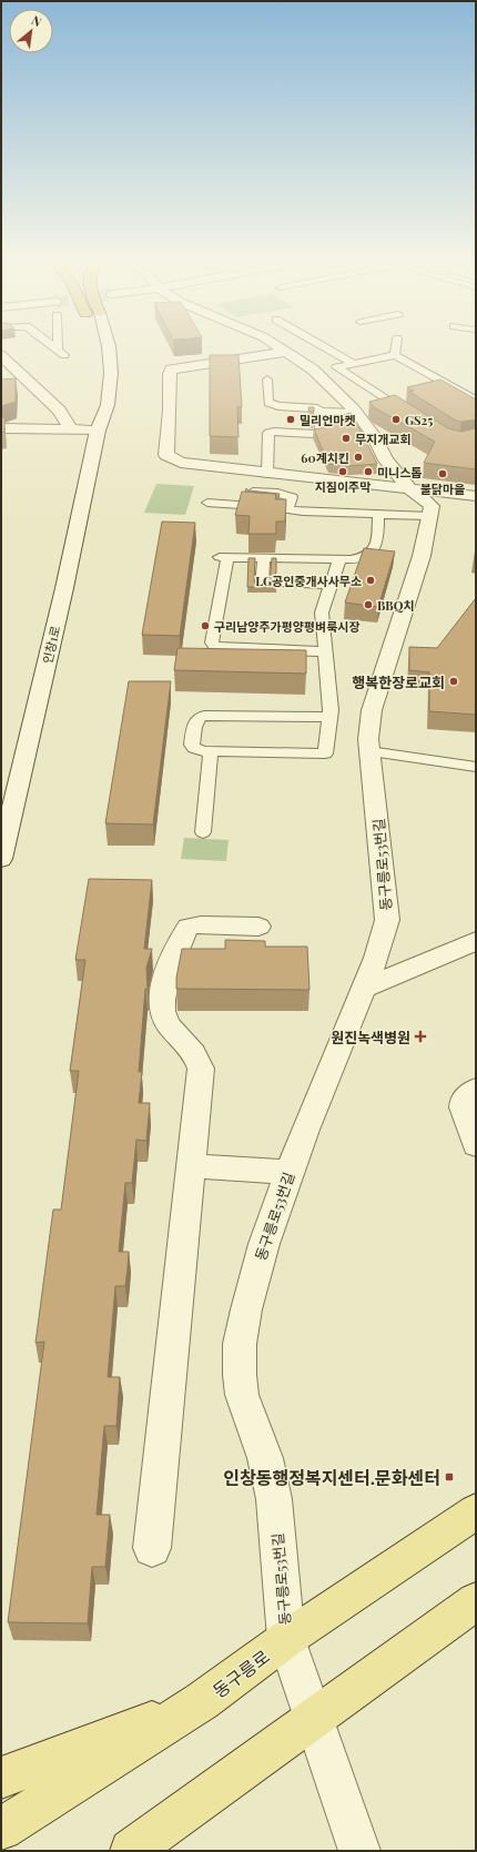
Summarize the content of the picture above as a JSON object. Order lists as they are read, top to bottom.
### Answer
{
  "streets": {
    "main road": ["동구릉로"],
    "street": ["인창1로", "동구릉로53번길"]
  },
  "crossings": [
    ["동구릉로53번길", "동구릉로"]
  ],
  "places": {
    "other": [
      "밀리언마켓",
      "GS25",
      "무지개교회",
      "60계치킨",
      "지짐이주막",
      "미니스톱",
      "불닭마을",
      "LG공인중개사사무소",
      "BBQ치",
      "구리남양주가평양평벼룩시장",
      "행복한장로교회"
    ],
    "health": ["원진녹색병원"],
    "transit": ["인창동행정복지센터.문화센터"]
  },
  "north": "top right"
}
